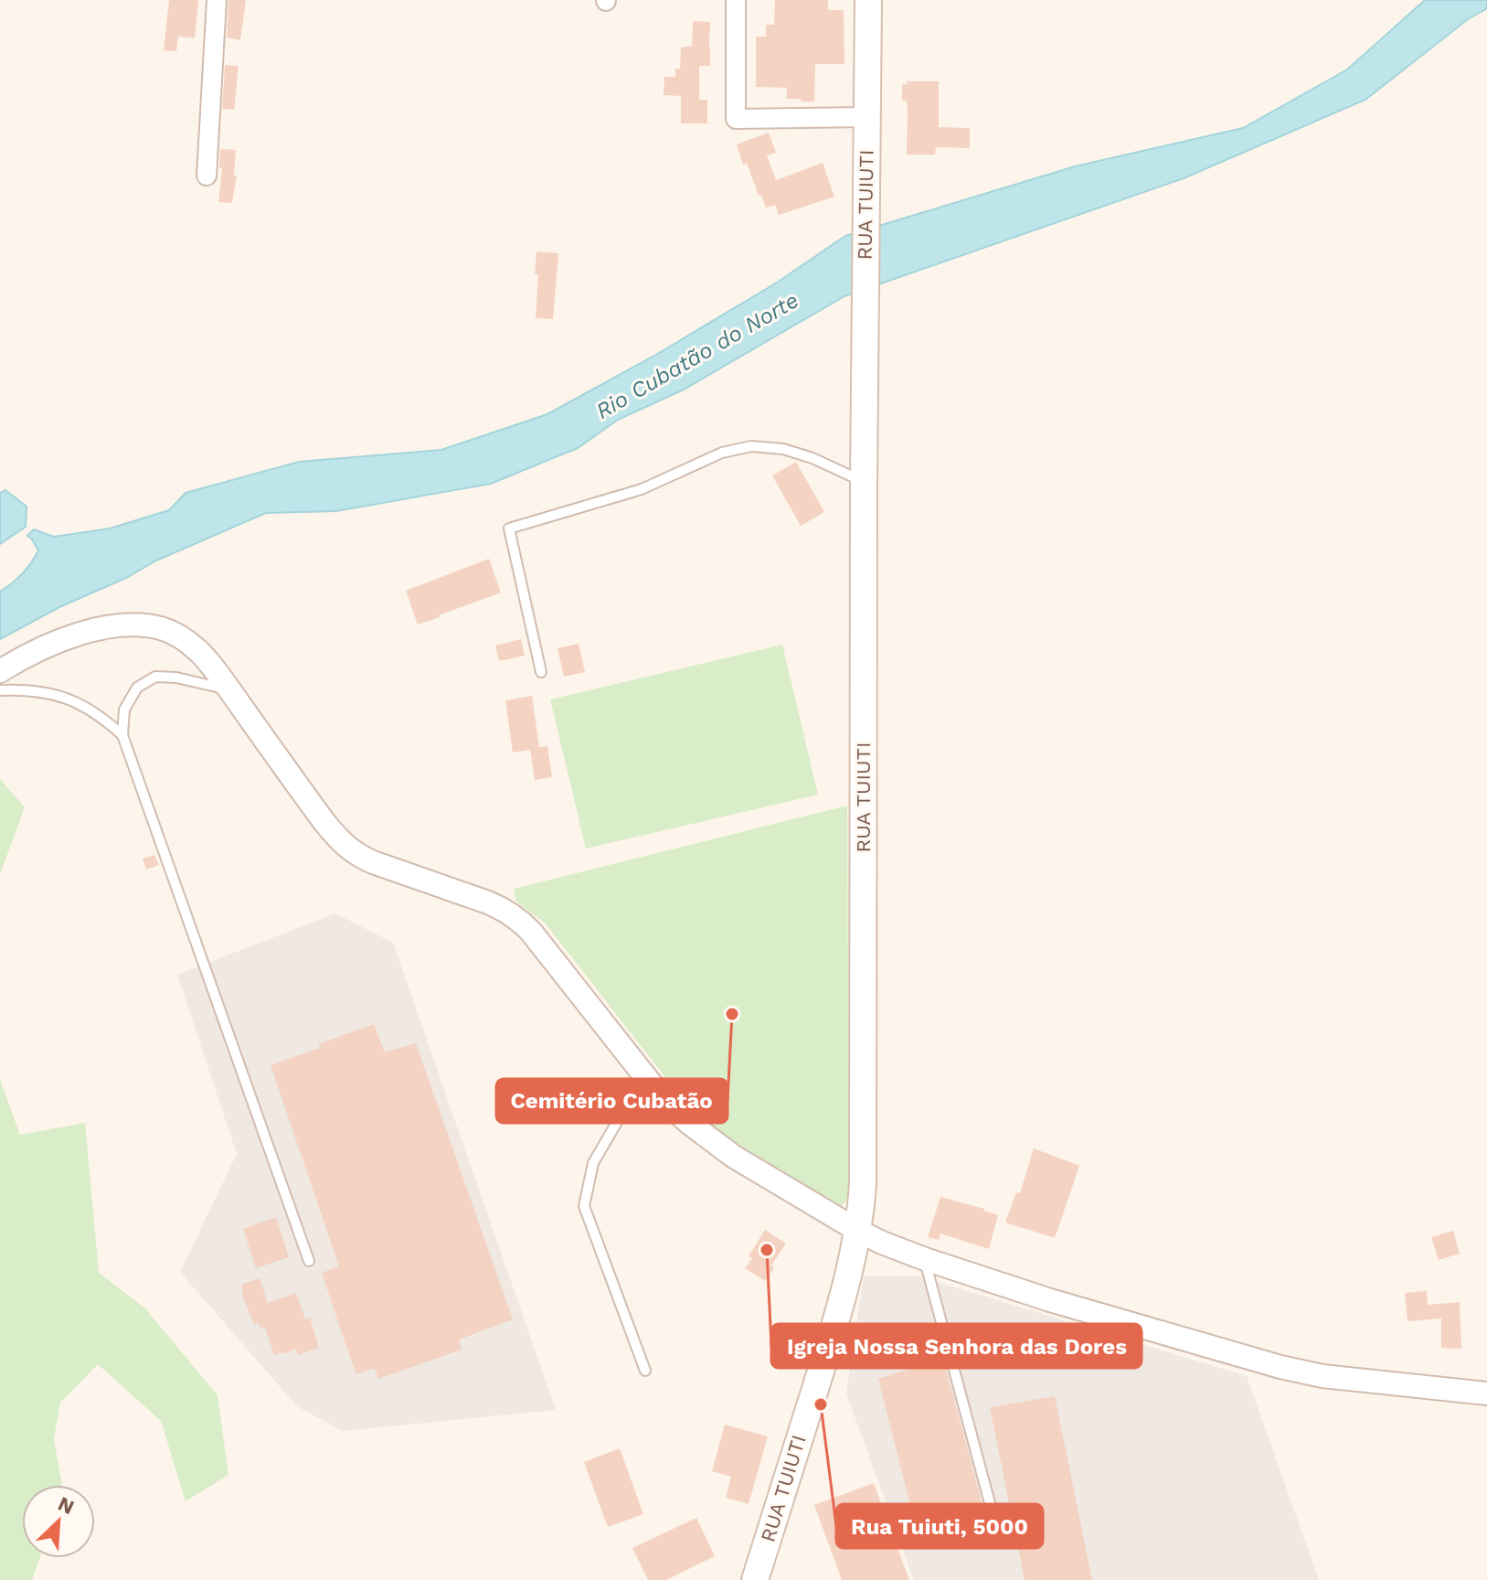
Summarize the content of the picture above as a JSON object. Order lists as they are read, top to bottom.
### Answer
{
  "streets": {
    "main road": ["RUA TUIUTI"]
  },
  "water": ["Rio Cubatão do Norte"],
  "places": ["Cemitério Cubatão", "Igreja Nossa Senhora das Dores", "Rua Tuiuti, 5000"],
  "north": "top right"
}
